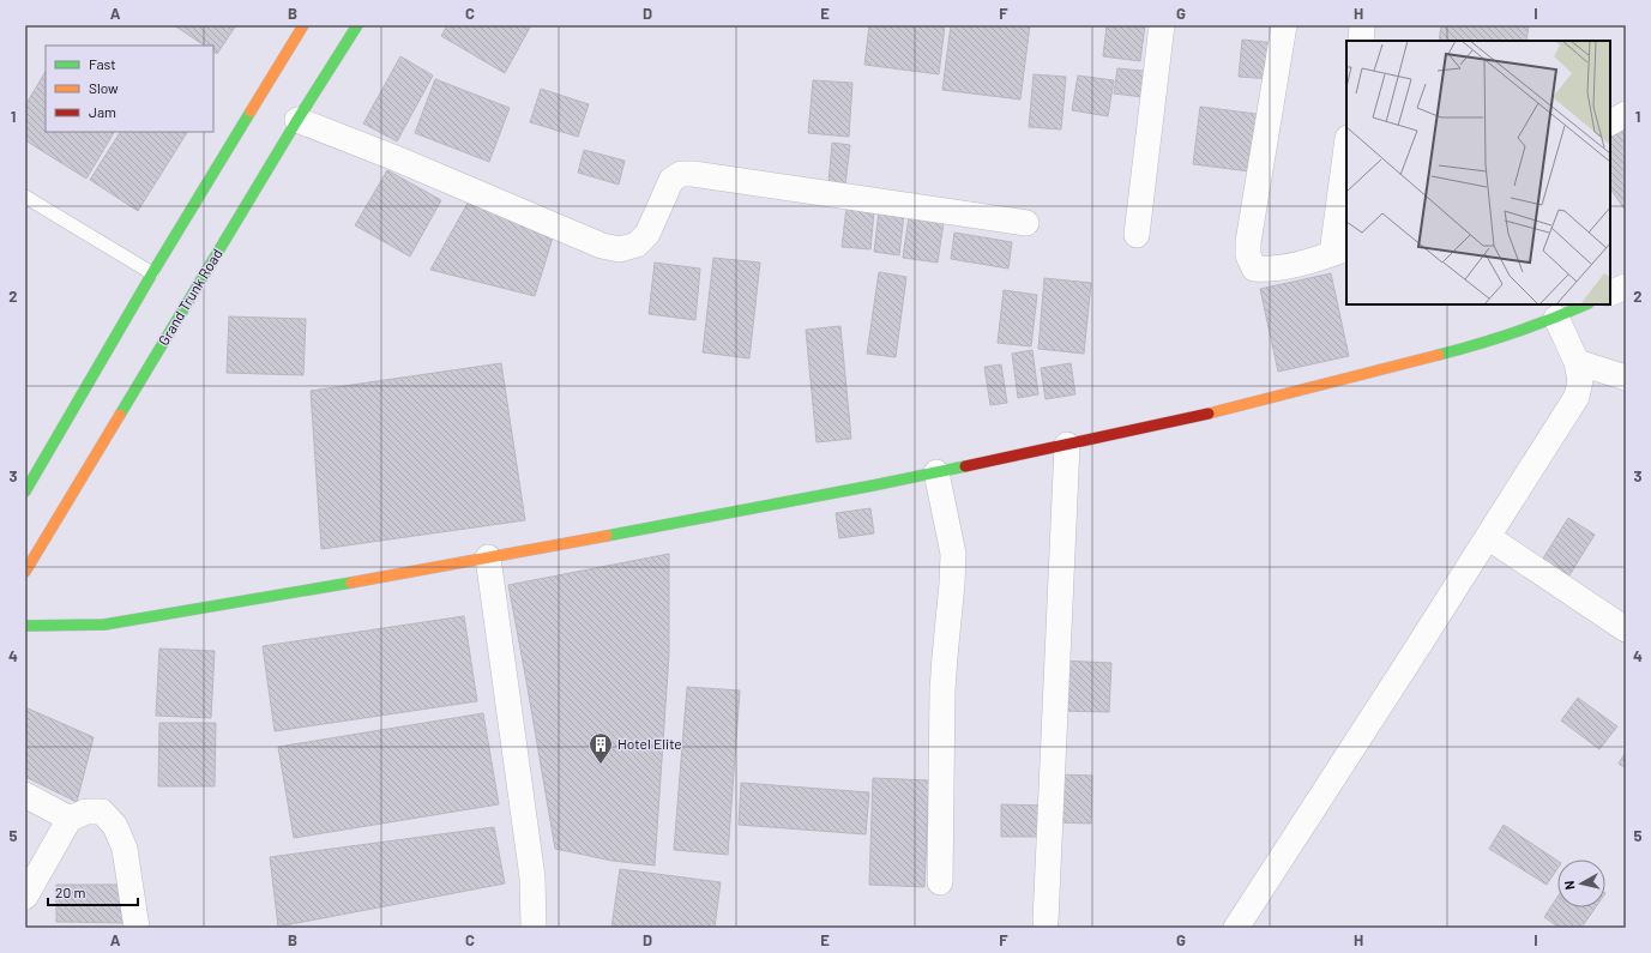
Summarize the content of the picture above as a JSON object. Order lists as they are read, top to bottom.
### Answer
{
  "streets": {
    "main road": ["Grand Trunk Road"]
  },
  "places": {
    "building": ["Hotel Elite"]
  },
  "legend": ["Fast", "Slow", "Jam"],
  "scale_bar": "20 m",
  "north": "left",
  "grid": {
    "columns": [
      "A",
      "B",
      "C",
      "D",
      "E",
      "F",
      "G",
      "H",
      "I"
    ],
    "rows": [
      "1",
      "2",
      "3",
      "4",
      "5"
    ]
  }
}
